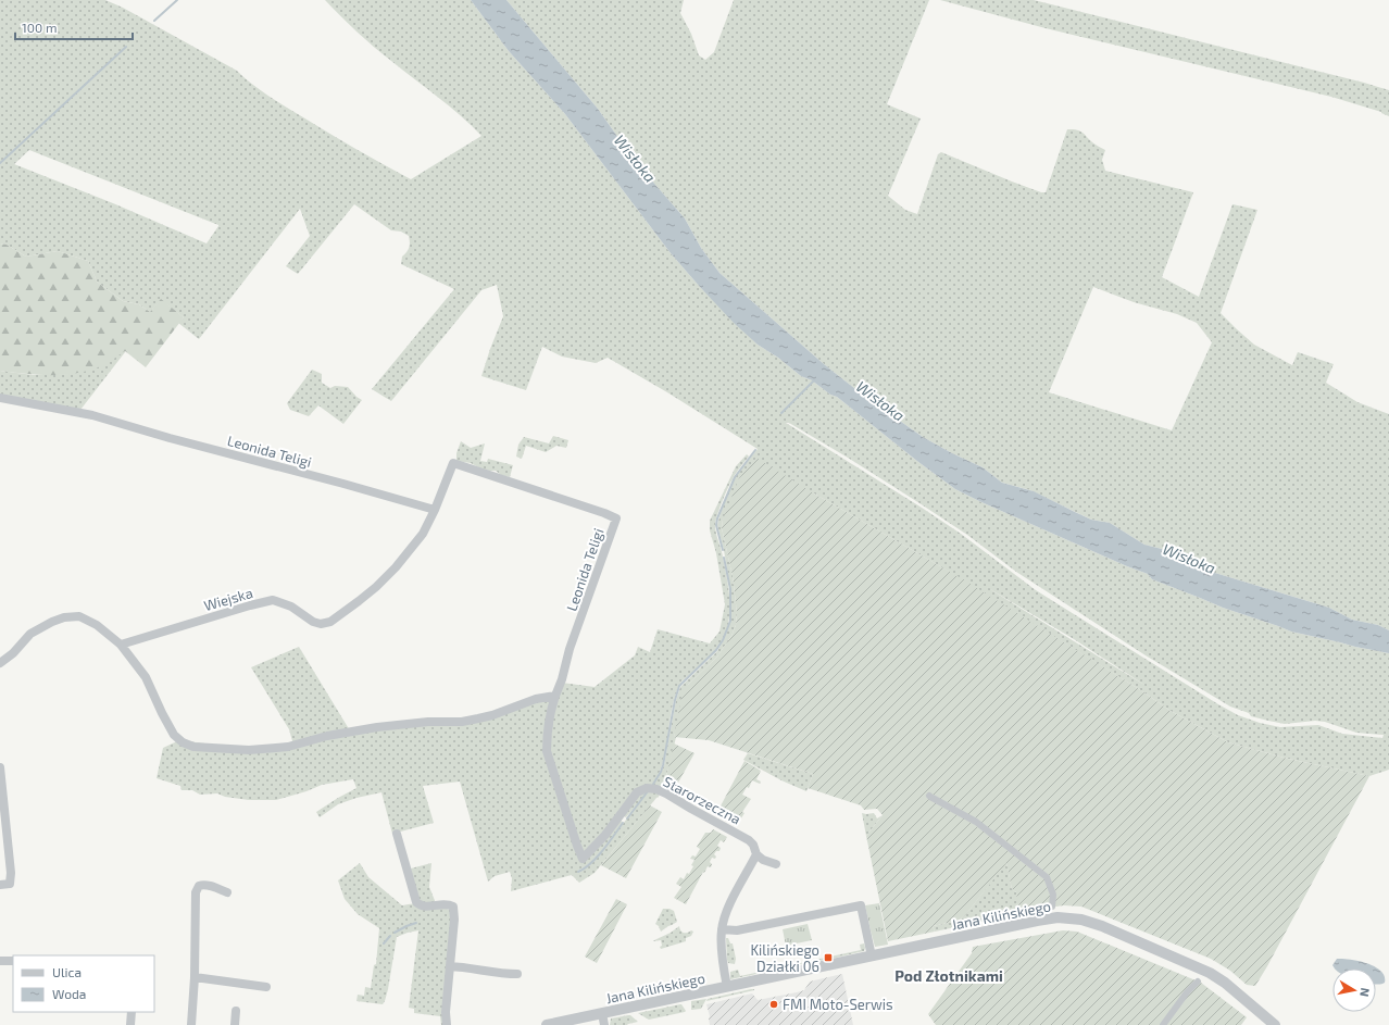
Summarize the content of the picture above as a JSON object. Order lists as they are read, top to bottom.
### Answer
{
  "streets": {
    "street": [
      "Leonida Teligi",
      "Wiejska",
      "Starorzeczna",
      "Jana Kilińskiego"
    ]
  },
  "crossings": [
    ["Leonida Teligi", "Wiejska"],
    ["Leonida Teligi", "Starorzeczna"]
  ],
  "districts": ["Pod Złotnikami"],
  "water": ["Wisłoka"],
  "places": {
    "transit": ["Kilińskiego Działki 06"],
    "other": ["FMI Moto-Serwis"]
  },
  "legend": ["Ulica", "Woda"],
  "scale_bar": "100 m",
  "north": "right"
}
